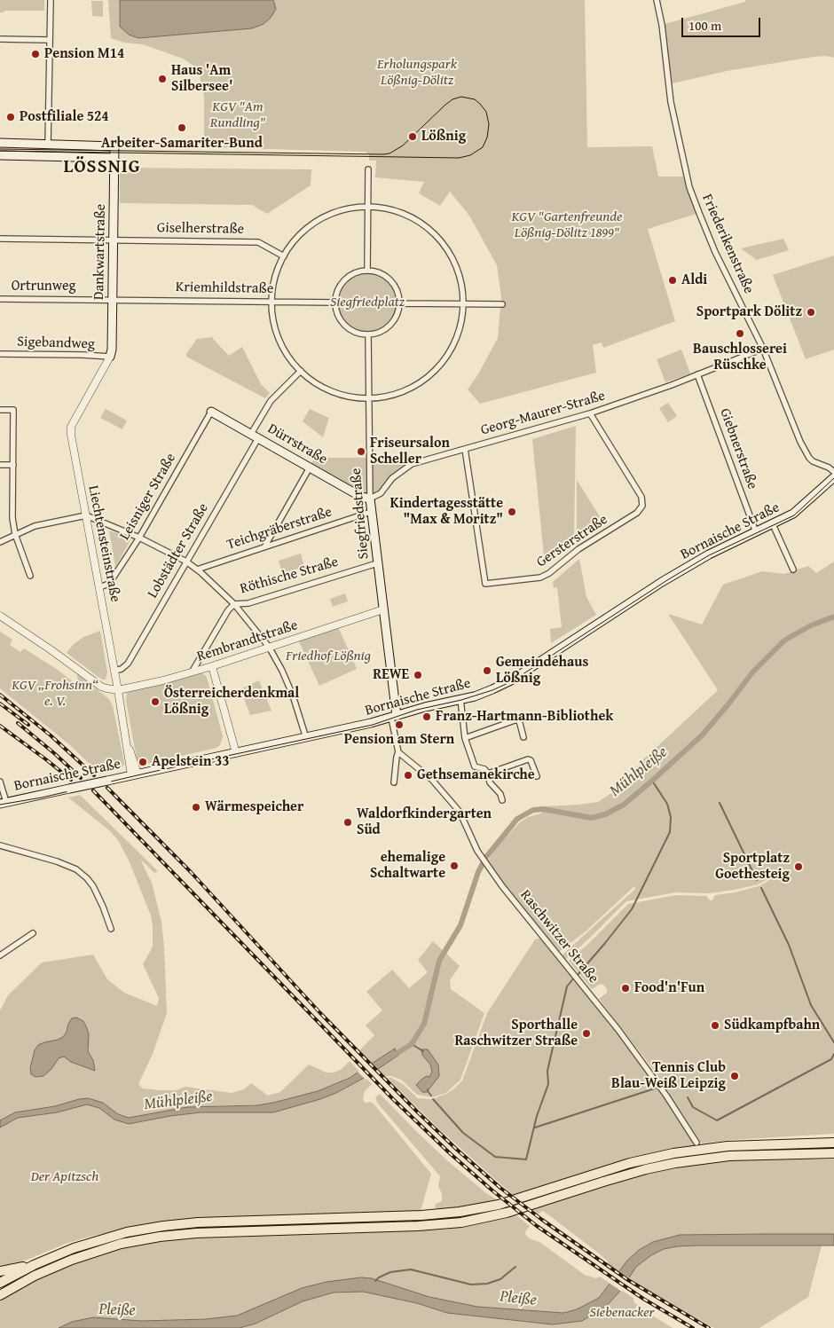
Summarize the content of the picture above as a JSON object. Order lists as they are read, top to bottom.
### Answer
{
  "streets": {
    "main road": [
      "Dankwartstraße",
      "Dürrstraße",
      "Siegfriedstraße",
      "Bornaische Straße"
    ],
    "street": [
      "Giselherstraße",
      "Friederikenstraße",
      "Ortrunweg",
      "Kriemhildstraße",
      "Sigebandweg",
      "Georg-Maurer-Straße",
      "Giebnerstraße",
      "Leisniger Straße",
      "Teichgräberstraße",
      "Gersterstraße",
      "Liechtensteinstraße",
      "Lobstädter Straße",
      "Röthische Straße",
      "Rembrandtstraße",
      "Raschwitzer Straße"
    ]
  },
  "crossings": [
    ["Giselherstraße", "Dankwartstraße"],
    ["Friederikenstraße", "Georg-Maurer-Straße"],
    ["Dankwartstraße", "Ortrunweg"],
    ["Dankwartstraße", "Kriemhildstraße"],
    ["Dankwartstraße", "Sigebandweg"],
    ["Dankwartstraße", "Liechtensteinstraße"],
    ["Ortrunweg", "Kriemhildstraße"],
    ["Kriemhildstraße", "Siegfriedstraße"],
    ["Sigebandweg", "Liechtensteinstraße"],
    ["Georg-Maurer-Straße", "Dürrstraße"],
    ["Georg-Maurer-Straße", "Giebnerstraße"],
    ["Georg-Maurer-Straße", "Siegfriedstraße"],
    ["Georg-Maurer-Straße", "Gersterstraße"],
    ["Dürrstraße", "Leisniger Straße"],
    ["Dürrstraße", "Siegfriedstraße"],
    ["Dürrstraße", "Lobstädter Straße"],
    ["Giebnerstraße", "Bornaische Straße"],
    ["Leisniger Straße", "Liechtensteinstraße"],
    ["Siegfriedstraße", "Teichgräberstraße"],
    ["Siegfriedstraße", "Bornaische Straße"],
    ["Siegfriedstraße", "Röthische Straße"],
    ["Siegfriedstraße", "Rembrandtstraße"],
    ["Bornaische Straße", "Liechtensteinstraße"],
    ["Liechtensteinstraße", "Lobstädter Straße"],
    ["Liechtensteinstraße", "Rembrandtstraße"],
    ["Röthische Straße", "Rembrandtstraße"]
  ],
  "districts": ["LÖSSNIG"],
  "water": ["Mühlpleiße", "Pleiße"],
  "parks": [
    "Erholungspark Lößnig-Dölitz",
    "KGV \"Am Rundling\"",
    "KGV \"Gartenfreunde Lößnig-Dölitz 1899\"",
    "Siegfriedplatz",
    "Friedhof Lößnig",
    "KGV „Frohsinn“ e. V.",
    "Der Apitzsch",
    "Siebenacker"
  ],
  "places": [
    "Pension M14",
    "Haus 'Am Silbersee'",
    "Postfiliale 524",
    "Arbeiter-Samariter-Bund",
    "Lößnig",
    "Aldi",
    "Sportpark Dölitz",
    "Bauschlosserei Rüschke",
    "Friseursalon Scheller",
    "Kindertagesstätte \"Max & Moritz\"",
    "Gemeindehaus Lößnig",
    "REWE",
    "Österreicherdenkmal Lößnig",
    "Franz-Hartmann-Bibliothek",
    "Pension am Stern",
    "Apelstein 33",
    "Gethsemanekirche",
    "Wärmespeicher",
    "Waldorfkindergarten Süd",
    "ehemalige Schaltwarte",
    "Sportplatz Goethesteig",
    "Food'n'Fun",
    "Südkampfbahn",
    "Sporthalle Raschwitzer Straße",
    "Tennis Club Blau-Weiß Leipzig"
  ],
  "scale_bar": "100 m"
}
